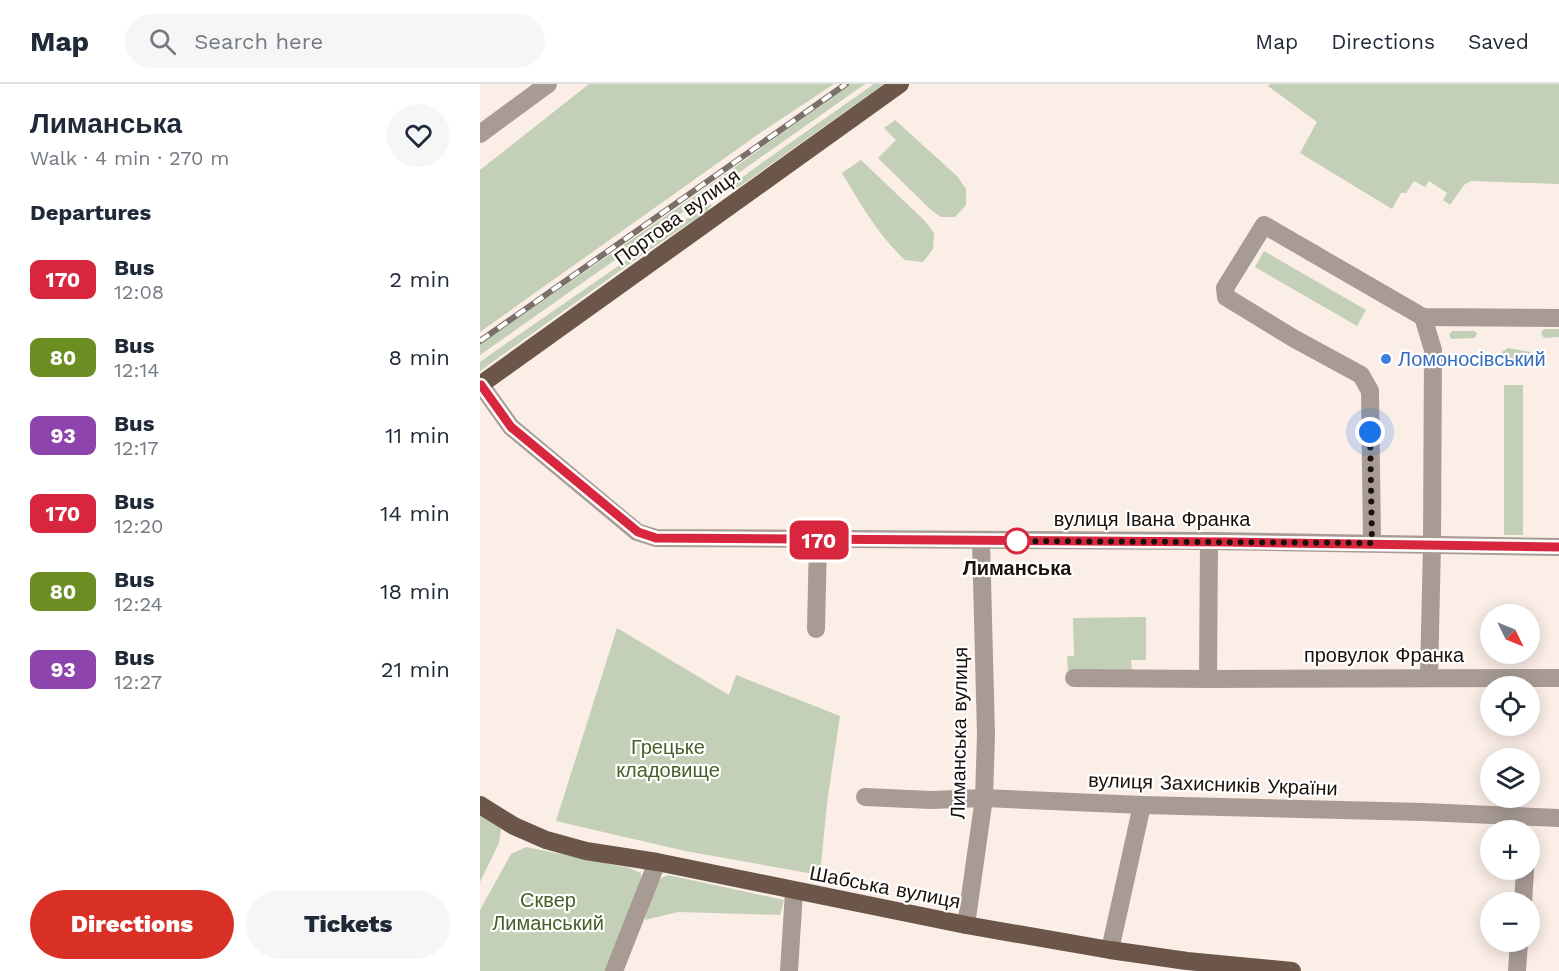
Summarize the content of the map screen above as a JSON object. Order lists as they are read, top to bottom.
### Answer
{
  "streets": {
    "main road": ["Портова вулиця", "Шабська вулиця"],
    "street": [
      "вулиця Івана Франка",
      "провулок Франка",
      "Лиманська вулиця",
      "вулиця Захисників України"
    ]
  },
  "crossings": [
    ["Портова вулиця", "вулиця Івана Франка"],
    ["вулиця Івана Франка", "Лиманська вулиця"],
    ["Лиманська вулиця", "вулиця Захисників України"],
    ["Лиманська вулиця", "Шабська вулиця"]
  ],
  "parks": ["Грецьке кладовище", "Сквер Лиманський"],
  "places": ["Ломоносівський", "Лиманська"],
  "lines": ["bus line 170"],
  "north": "bottom right",
  "page": {
    "header": "Map",
    "search": "Search here",
    "nav": ["Map", "Directions", "Saved"],
    "heading": [
      ["Лиманська", "Walk · 4 min · 270 m"],
      "Departures"
    ],
    "on_map": "170",
    "list": [
      {
        "mark": "170",
        "name": "Bus",
        "note": "12:08",
        "value": "2 min"
      },
      {
        "mark": "80",
        "name": "Bus",
        "note": "12:14",
        "value": "8 min"
      },
      {
        "mark": "93",
        "name": "Bus",
        "note": "12:17",
        "value": "11 min"
      },
      {
        "mark": "170",
        "name": "Bus",
        "note": "12:20",
        "value": "14 min"
      },
      {
        "mark": "80",
        "name": "Bus",
        "note": "12:24",
        "value": "18 min"
      },
      {
        "mark": "93",
        "name": "Bus",
        "note": "12:27",
        "value": "21 min"
      }
    ],
    "map_buttons": ["+", "−"],
    "buttons": ["Directions", "Tickets"]
  }
}
